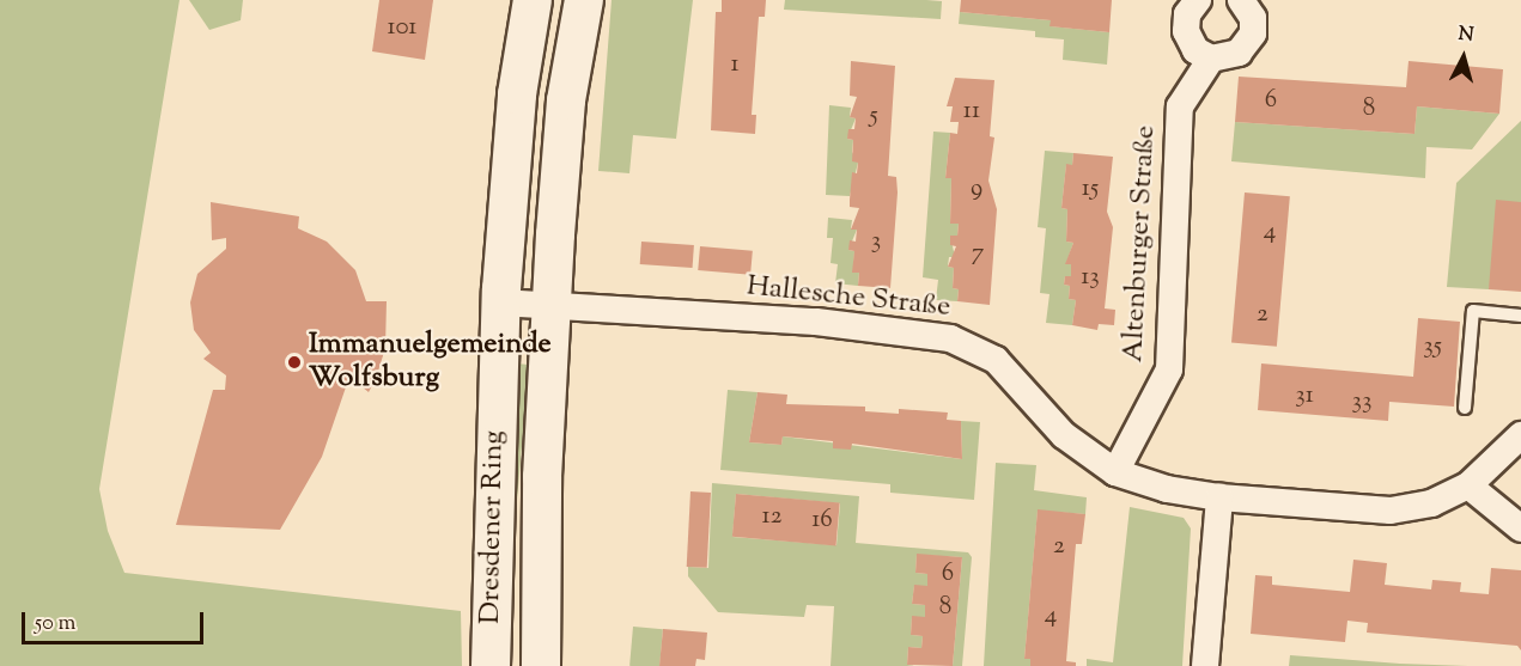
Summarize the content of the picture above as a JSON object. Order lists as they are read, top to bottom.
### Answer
{
  "streets": {
    "street": ["Altenburger Straße", "Hallesche Straße", "Dresdener Ring"]
  },
  "crossings": [
    ["Altenburger Straße", "Hallesche Straße"],
    ["Hallesche Straße", "Dresdener Ring"]
  ],
  "places": ["Immanuelgemeinde Wolfsburg"],
  "house_numbers": [
    "101",
    "1",
    "6",
    "8",
    "11",
    "5",
    "9",
    "15",
    "4",
    "3",
    "7",
    "13",
    "2",
    "35",
    "31",
    "33",
    "12",
    "16",
    "2",
    "6",
    "8",
    "4"
  ],
  "scale_bar": "50 m",
  "north": "top"
}
